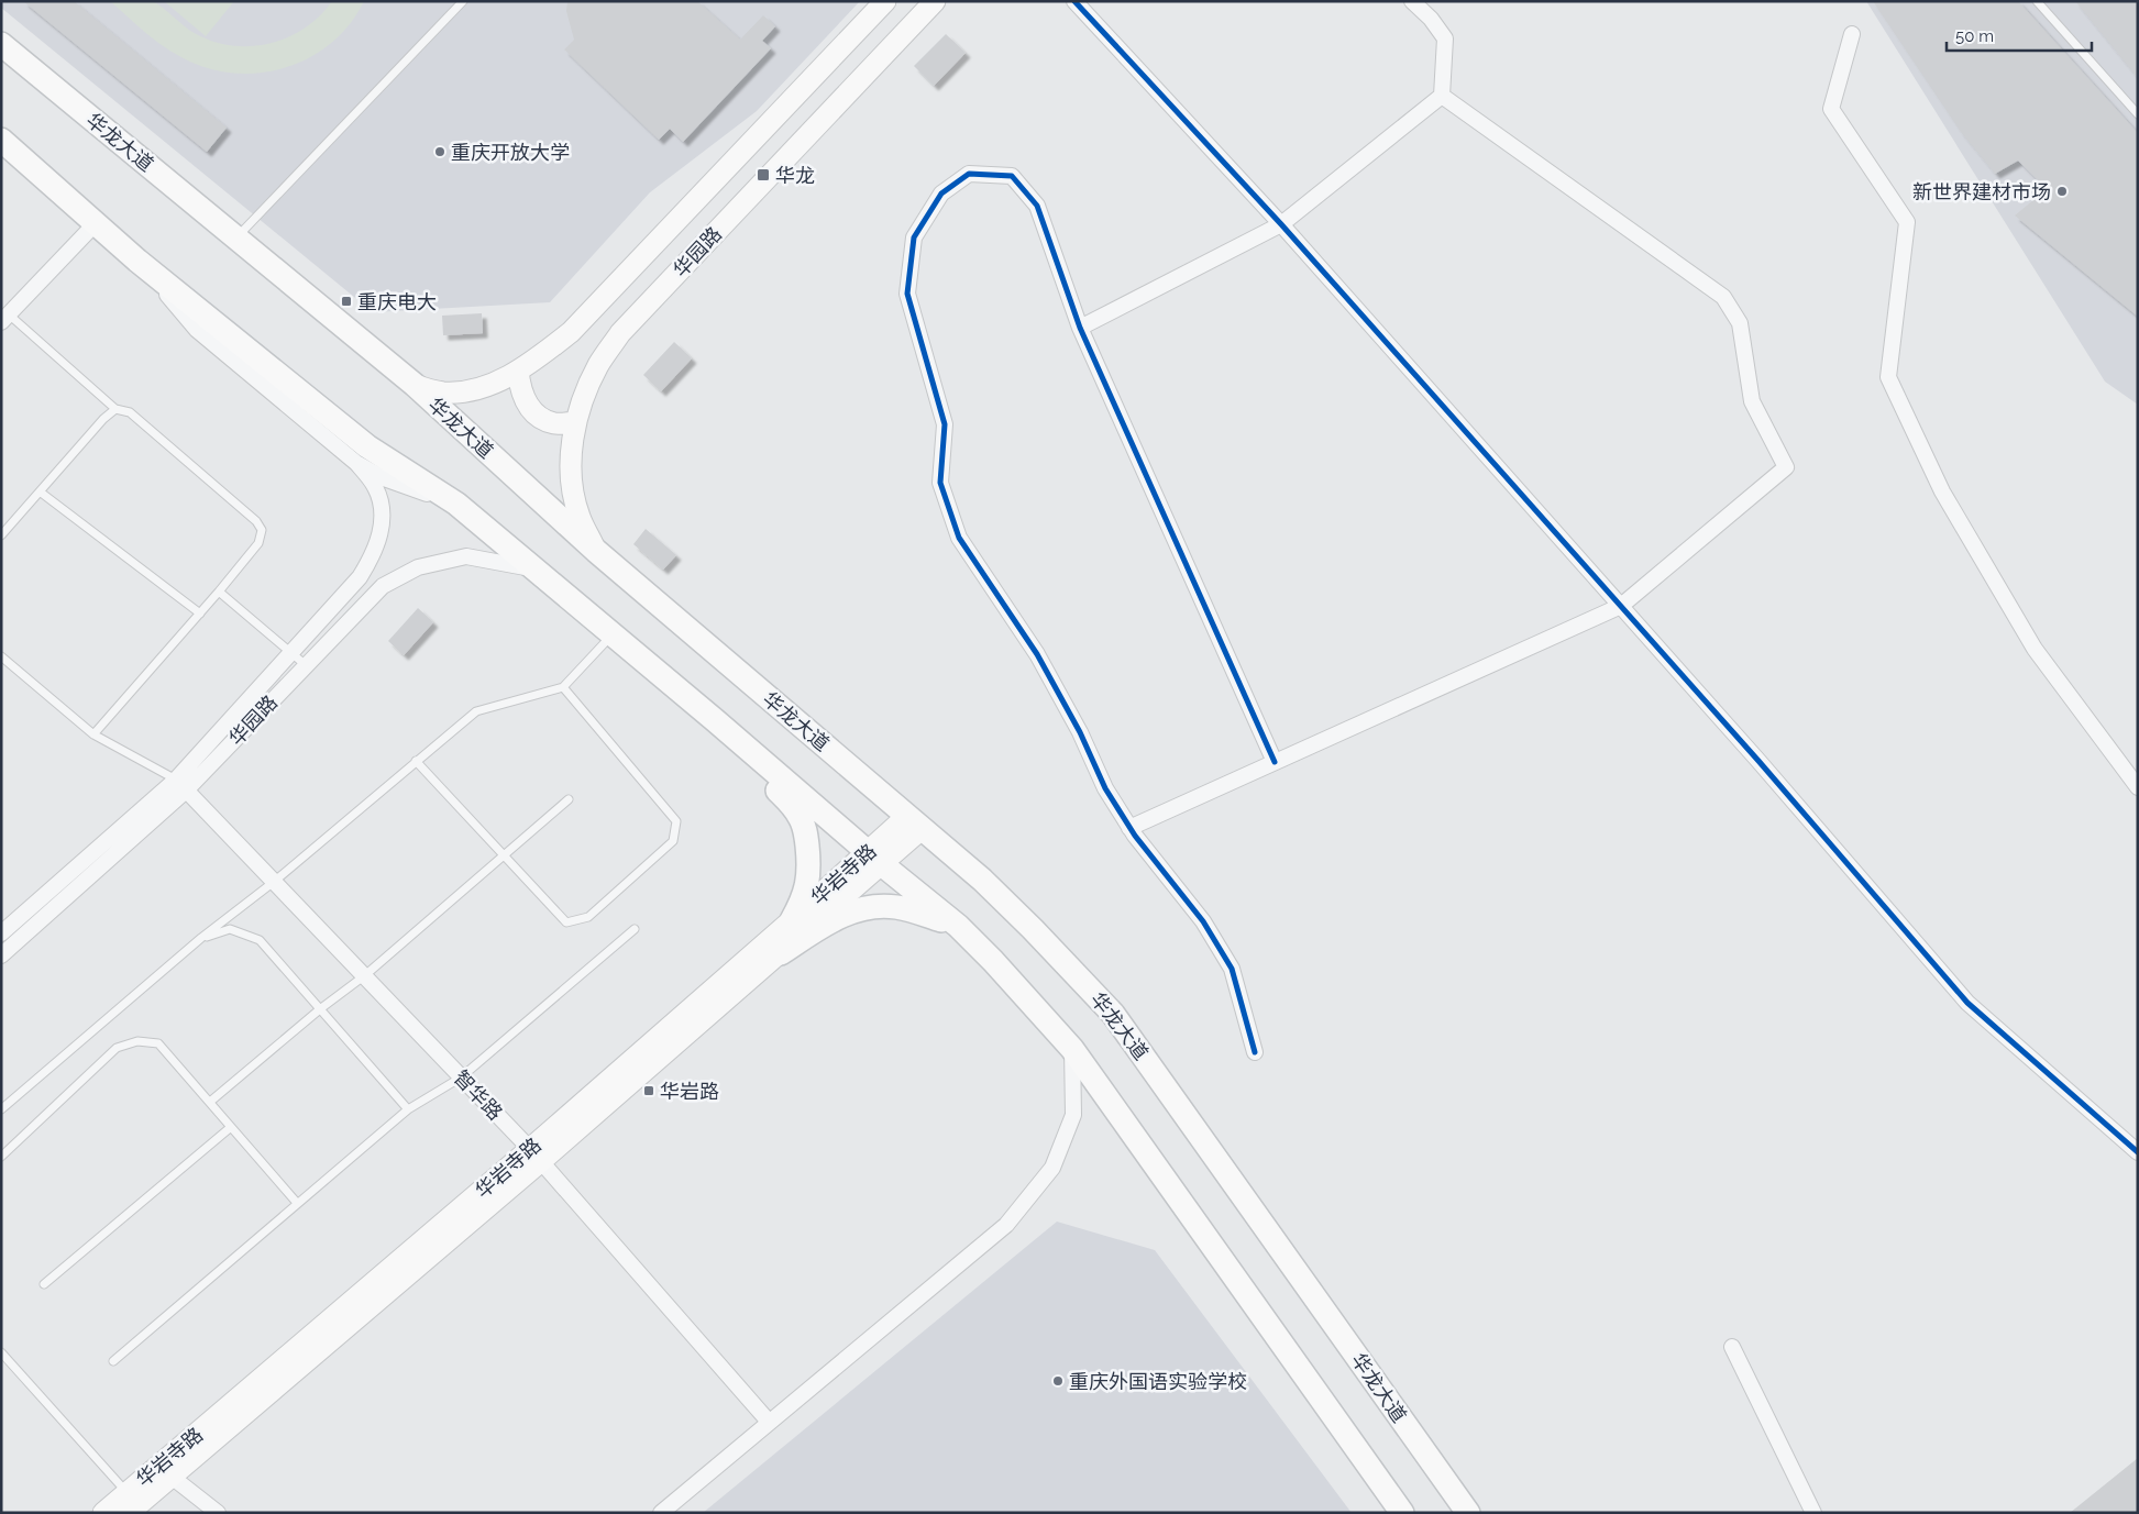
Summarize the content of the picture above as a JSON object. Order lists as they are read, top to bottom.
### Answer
{
  "streets": {
    "main road": ["华龙大道"],
    "street": ["华园路", "华岩寺路", "智华路"]
  },
  "crossings": [
    ["华龙大道", "华园路"],
    ["华龙大道", "华岩寺路"],
    ["华园路", "智华路"],
    ["华岩寺路", "智华路"]
  ],
  "places": {
    "other": ["重庆开放大学", "新世界建材市场", "重庆外国语实验学校"],
    "transit": ["华龙", "重庆电大", "华岩路"]
  },
  "scale_bar": "50 m"
}
